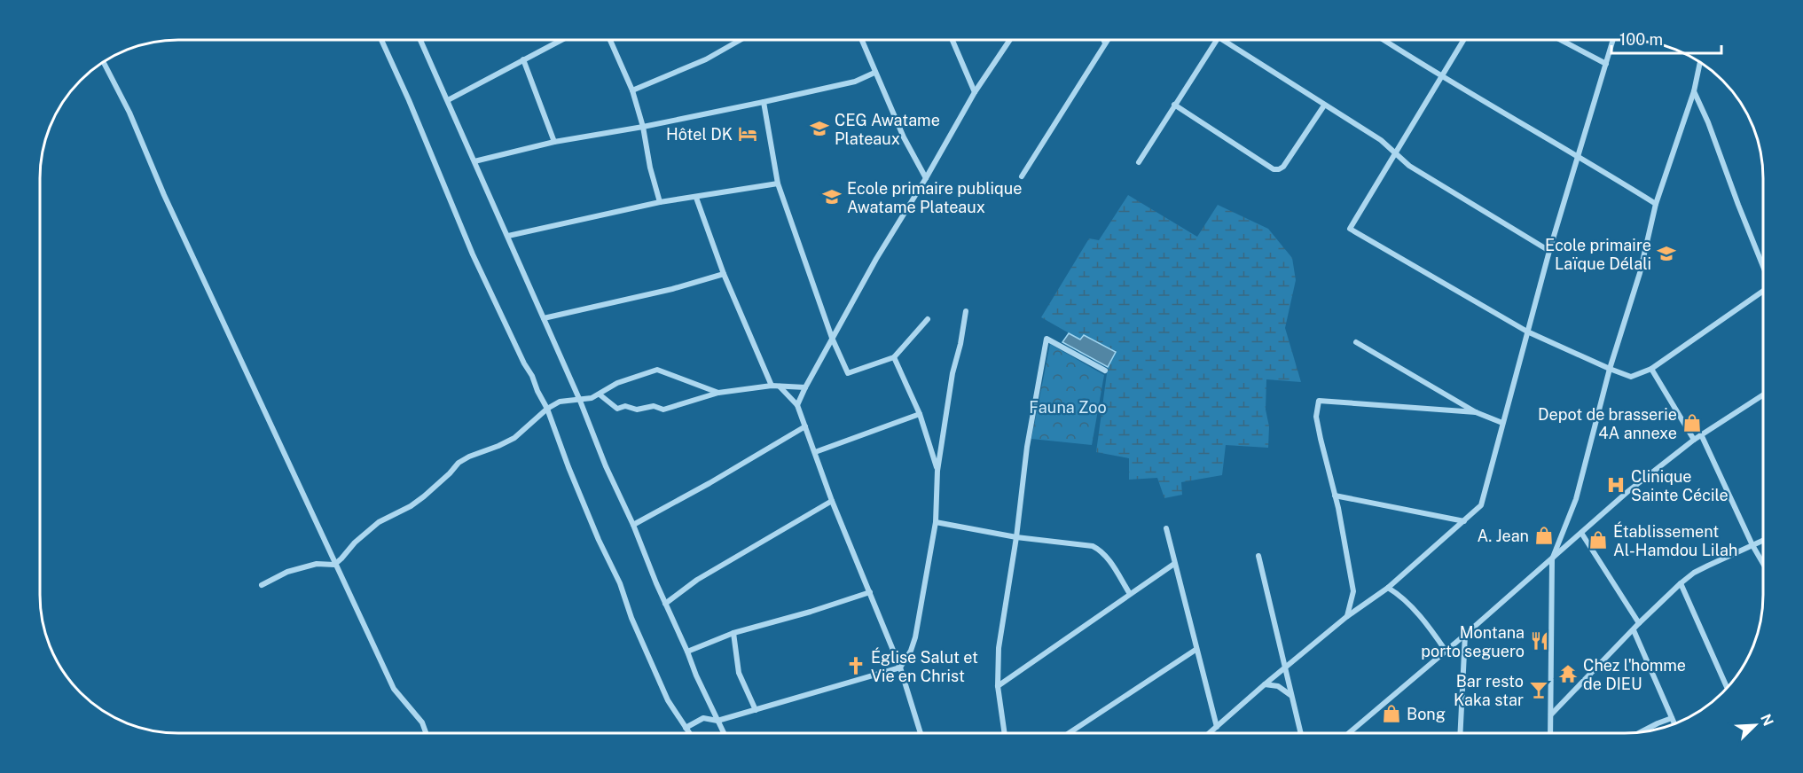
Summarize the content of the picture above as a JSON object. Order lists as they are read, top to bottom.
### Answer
{
  "parks": ["Fauna Zoo"],
  "places": {
    "school or university": ["CEG Awatame Plateaux", "Ecole primaire publique Awatame Plateaux", "Ecole primaire Laïque Délali"],
    "hotel": ["Hôtel DK"],
    "shop": [
      "Depot de brasserie 4A annexe",
      "A. Jean",
      "Établissement Al-Hamdou Lilah",
      "Bong"
    ],
    "hospital": ["Clinique Sainte Cécile"],
    "restaurant": ["Montana porto seguero"],
    "church": ["Église Salut et Vie en Christ"],
    "temple": ["Chez l'homme de DIEU"],
    "bar": ["Bar resto Kaka star"]
  },
  "scale_bar": "100 m",
  "north": "top right"
}
